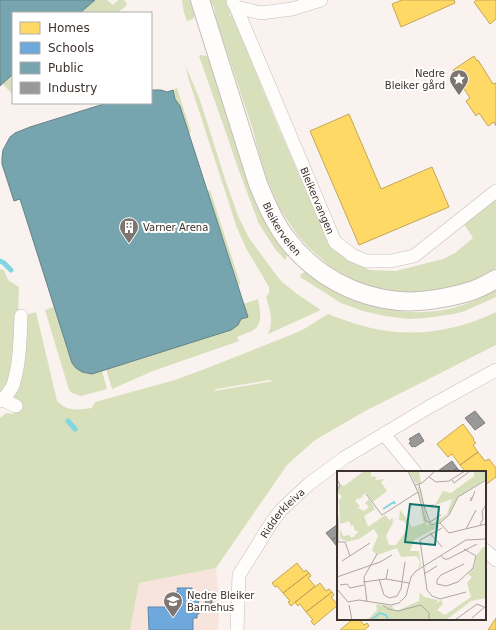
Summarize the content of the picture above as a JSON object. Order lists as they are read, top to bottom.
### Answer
{
  "streets": {
    "main road": ["Bleikerveien"],
    "street": ["Bleikervangen", "Ridderkleiva"]
  },
  "places": {
    "place": ["Nedre Bleiker gård"],
    "building": ["Varner Arena"],
    "school or university": ["Nedre Bleiker Barnehus"]
  },
  "legend": [
    "Homes",
    "Schools",
    "Public",
    "Industry"
  ]
}
